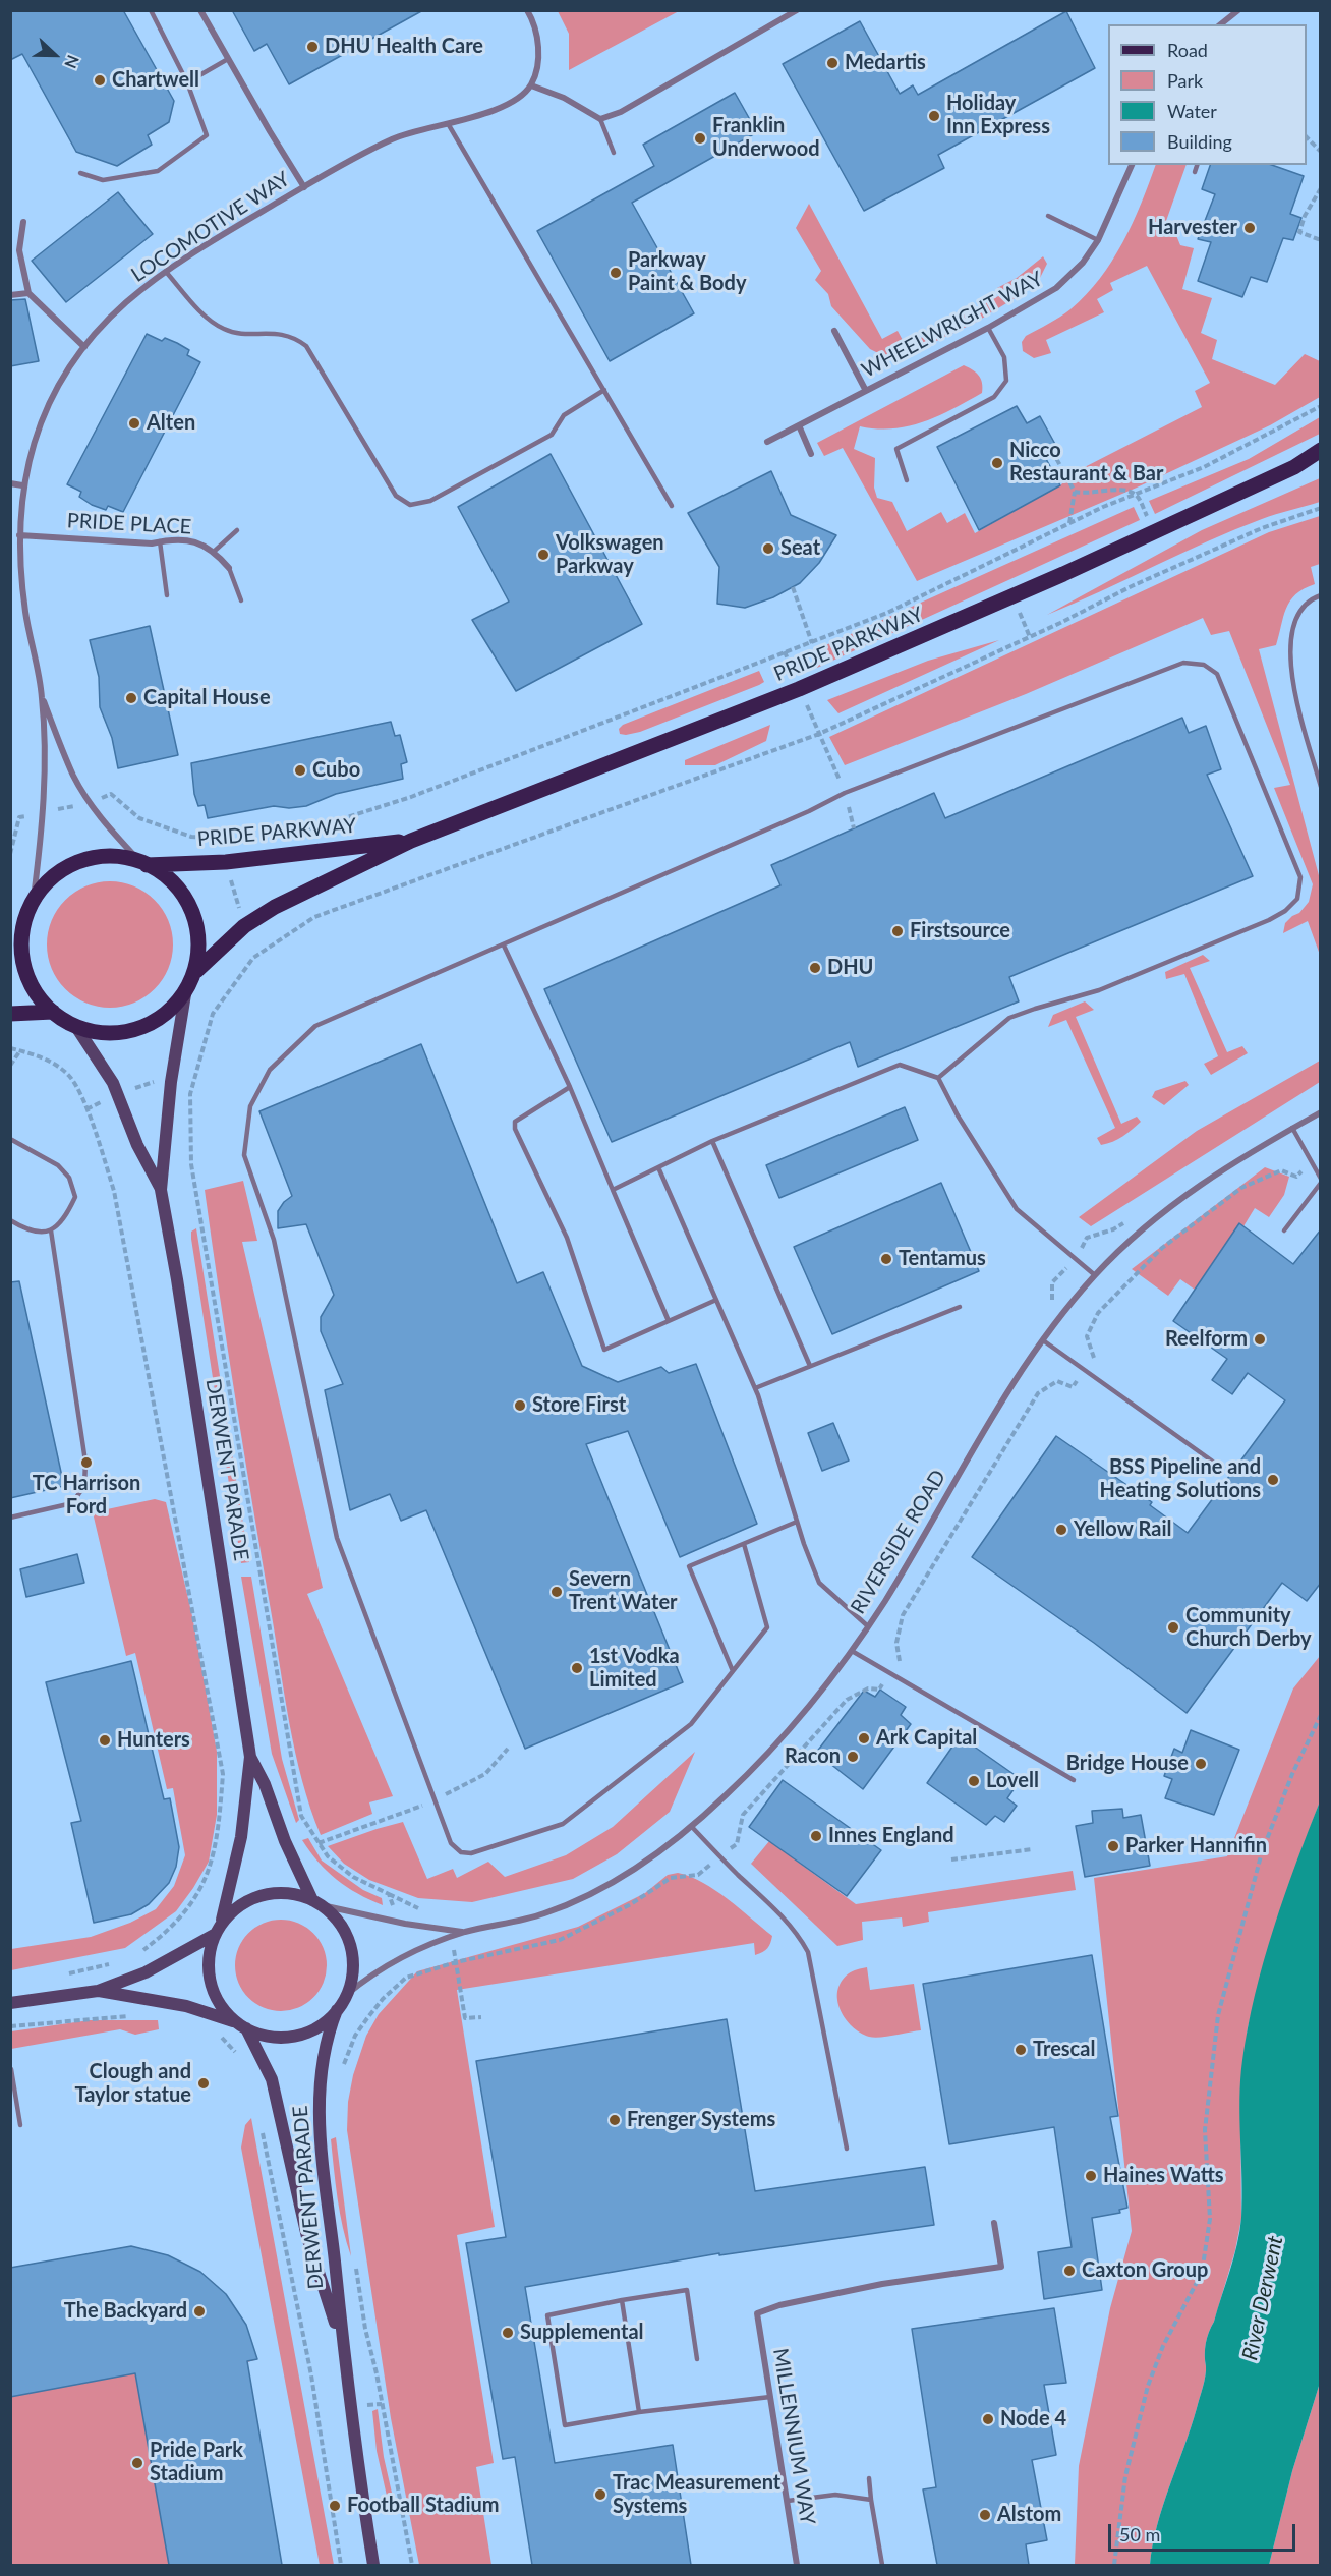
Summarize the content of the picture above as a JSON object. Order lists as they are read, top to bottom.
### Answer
{
  "streets": {
    "main road": ["PRIDE PARKWAY"],
    "street": [
      "LOCOMOTIVE WAY",
      "WHEELWRIGHT WAY",
      "PRIDE PLACE",
      "DERWENT PARADE",
      "RIVERSIDE ROAD",
      "MILLENNIUM WAY"
    ]
  },
  "crossings": [
    ["LOCOMOTIVE WAY", "PRIDE PLACE"],
    ["LOCOMOTIVE WAY", "PRIDE PARKWAY"],
    ["LOCOMOTIVE WAY", "DERWENT PARADE"],
    ["PRIDE PARKWAY", "DERWENT PARADE"],
    ["DERWENT PARADE", "RIVERSIDE ROAD"]
  ],
  "water": ["River Derwent"],
  "places": [
    "DHU Health Care",
    "Medartis",
    "Chartwell",
    "Holiday Inn Express",
    "Franklin Underwood",
    "Harvester",
    "Parkway Paint & Body",
    "Alten",
    "Nicco Restaurant & Bar",
    "Seat",
    "Volkswagen Parkway",
    "Capital House",
    "Cubo",
    "Firstsource",
    "DHU",
    "Tentamus",
    "Reelform",
    "Store First",
    "TC Harrison Ford",
    "BSS Pipeline and Heating Solutions",
    "Yellow Rail",
    "Severn Trent Water",
    "Community Church Derby",
    "1st Vodka Limited",
    "Ark Capital",
    "Hunters",
    "Racon",
    "Bridge House",
    "Lovell",
    "Innes England",
    "Parker Hannifin",
    "Trescal",
    "Clough and Taylor statue",
    "Frenger Systems",
    "Haines Watts",
    "Caxton Group",
    "The Backyard",
    "Supplemental",
    "Node 4",
    "Pride Park Stadium",
    "Trac Measurement Systems",
    "Football Stadium",
    "Alstom"
  ],
  "legend": [
    "Road",
    "Park",
    "Water",
    "Building"
  ],
  "scale_bar": "50 m",
  "north": "right"
}
